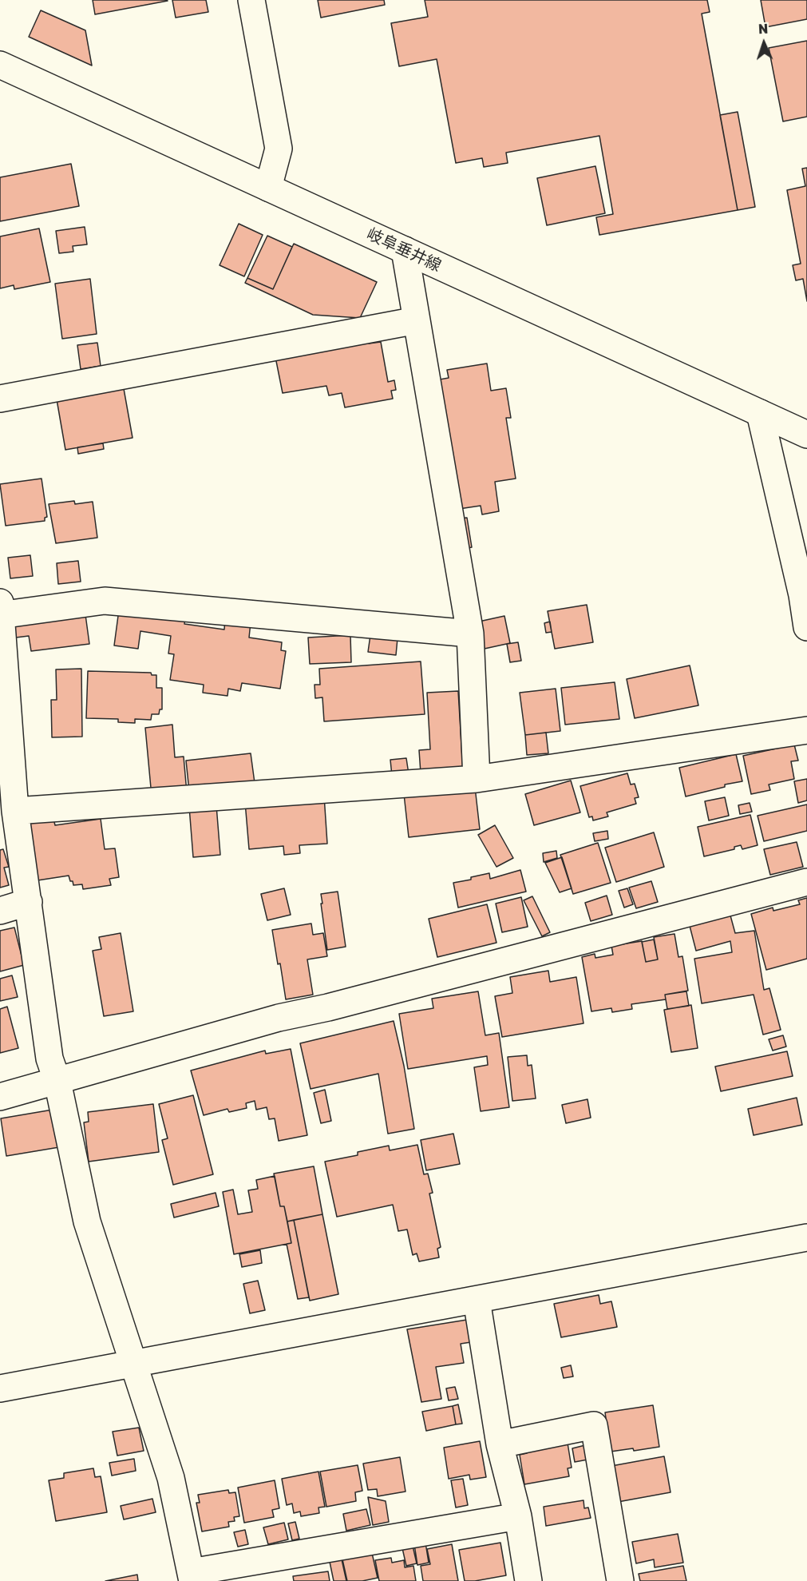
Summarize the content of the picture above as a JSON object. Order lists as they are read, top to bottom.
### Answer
{
  "streets": {
    "street": ["岐阜垂井線"]
  },
  "north": "top"
}
